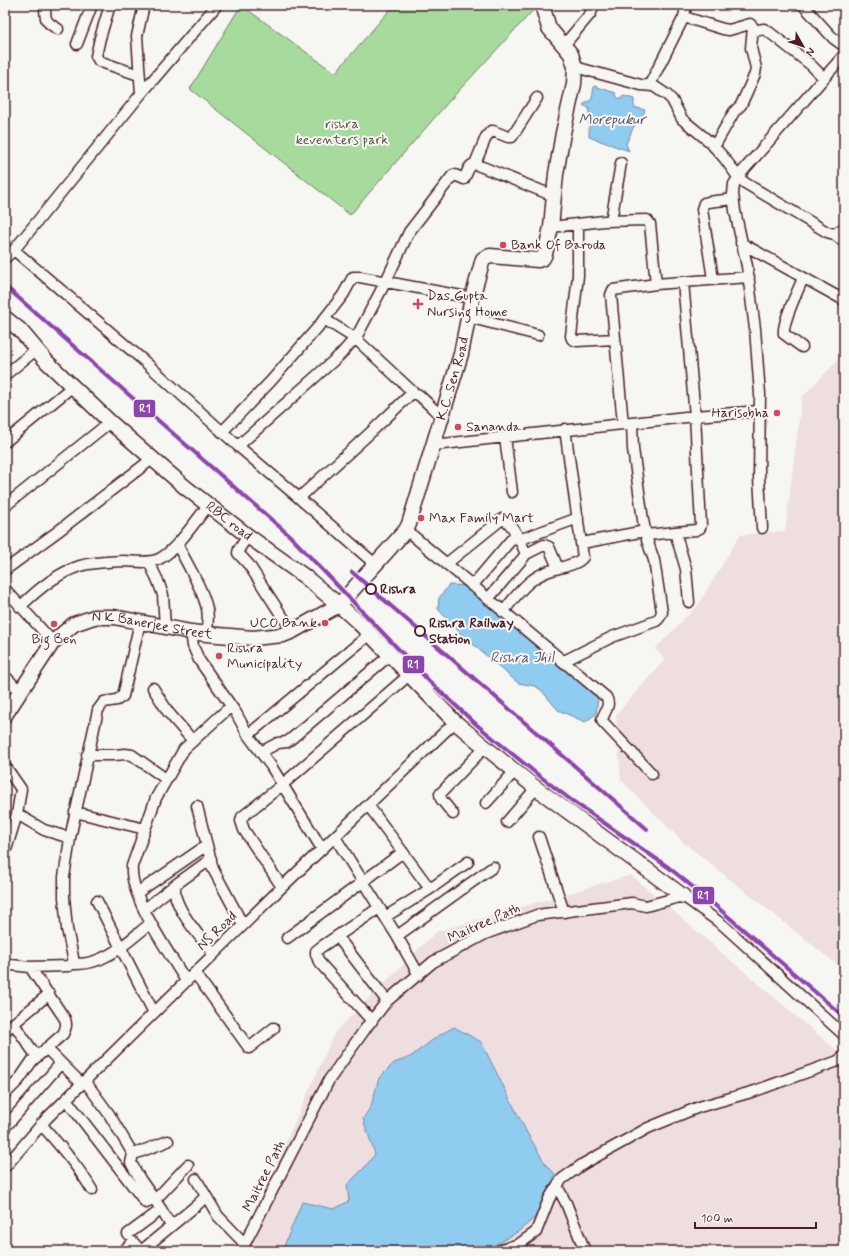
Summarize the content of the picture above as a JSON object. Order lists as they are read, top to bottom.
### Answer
{
  "streets": {
    "street": [
      "K.C. Sen Road",
      "RBC road",
      "N K Banerjee Street",
      "Maitree Path",
      "NS Road"
    ]
  },
  "crossings": [
    ["K.C. Sen Road", "RBC road"],
    ["K.C. Sen Road", "N K Banerjee Street"],
    ["RBC road", "N K Banerjee Street"],
    ["RBC road", "Maitree Path"],
    ["RBC road", "NS Road"]
  ],
  "water": ["Morepukur", "Rishra Jhil"],
  "parks": ["rishra keventers park"],
  "places": {
    "other": [
      "Bank Of Baroda",
      "Harisobha",
      "Sananda",
      "Max Family Mart",
      "Rishra",
      "UCO Bank",
      "Big Ben",
      "Rishra Railway Station",
      "Rishra Municipality"
    ],
    "health": ["Das Gupta Nursing Home"]
  },
  "lines": ["transit line R1"],
  "scale_bar": "100 m",
  "north": "bottom right"
}
